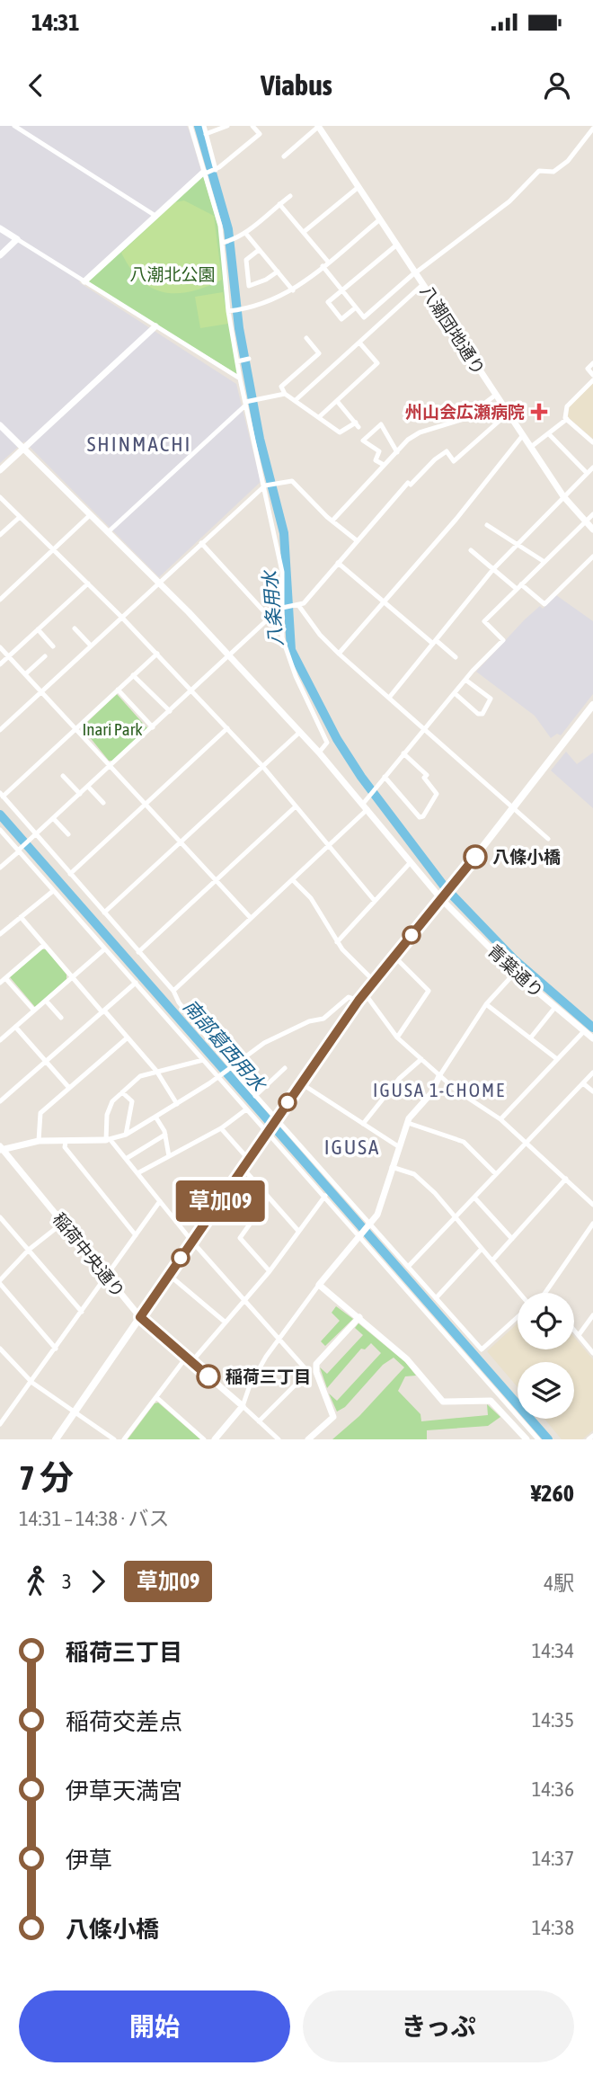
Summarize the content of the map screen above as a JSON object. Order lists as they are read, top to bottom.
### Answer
{
  "streets": {
    "street": ["八潮団地通り", "青葉通り", "稲荷中央通り"]
  },
  "districts": ["SHINMACHI", "IGUSA 1-CHOME", "IGUSA"],
  "water": ["八条用水", "南部葛西用水"],
  "parks": ["八潮北公園", "Inari Park"],
  "places": {
    "health": ["州山会広瀬病院"],
    "other": ["八條小橋", "稲荷三丁目"]
  },
  "lines": ["bus line 草加09"],
  "page": {
    "status": "14:31",
    "header": "Viabus",
    "on_map": "草加09",
    "heading": ["7 分", "14:31 – 14:38 · バス", "¥260"],
    "legs": ["3", "草加09", "4駅"],
    "list": [
      {
        "name": "稲荷三丁目",
        "value": "14:34"
      },
      {
        "name": "稲荷交差点",
        "value": "14:35"
      },
      {
        "name": "伊草天満宮",
        "value": "14:36"
      },
      {
        "name": "伊草",
        "value": "14:37"
      },
      {
        "name": "八條小橋",
        "value": "14:38"
      }
    ],
    "buttons": ["開始", "きっぷ"]
  }
}
